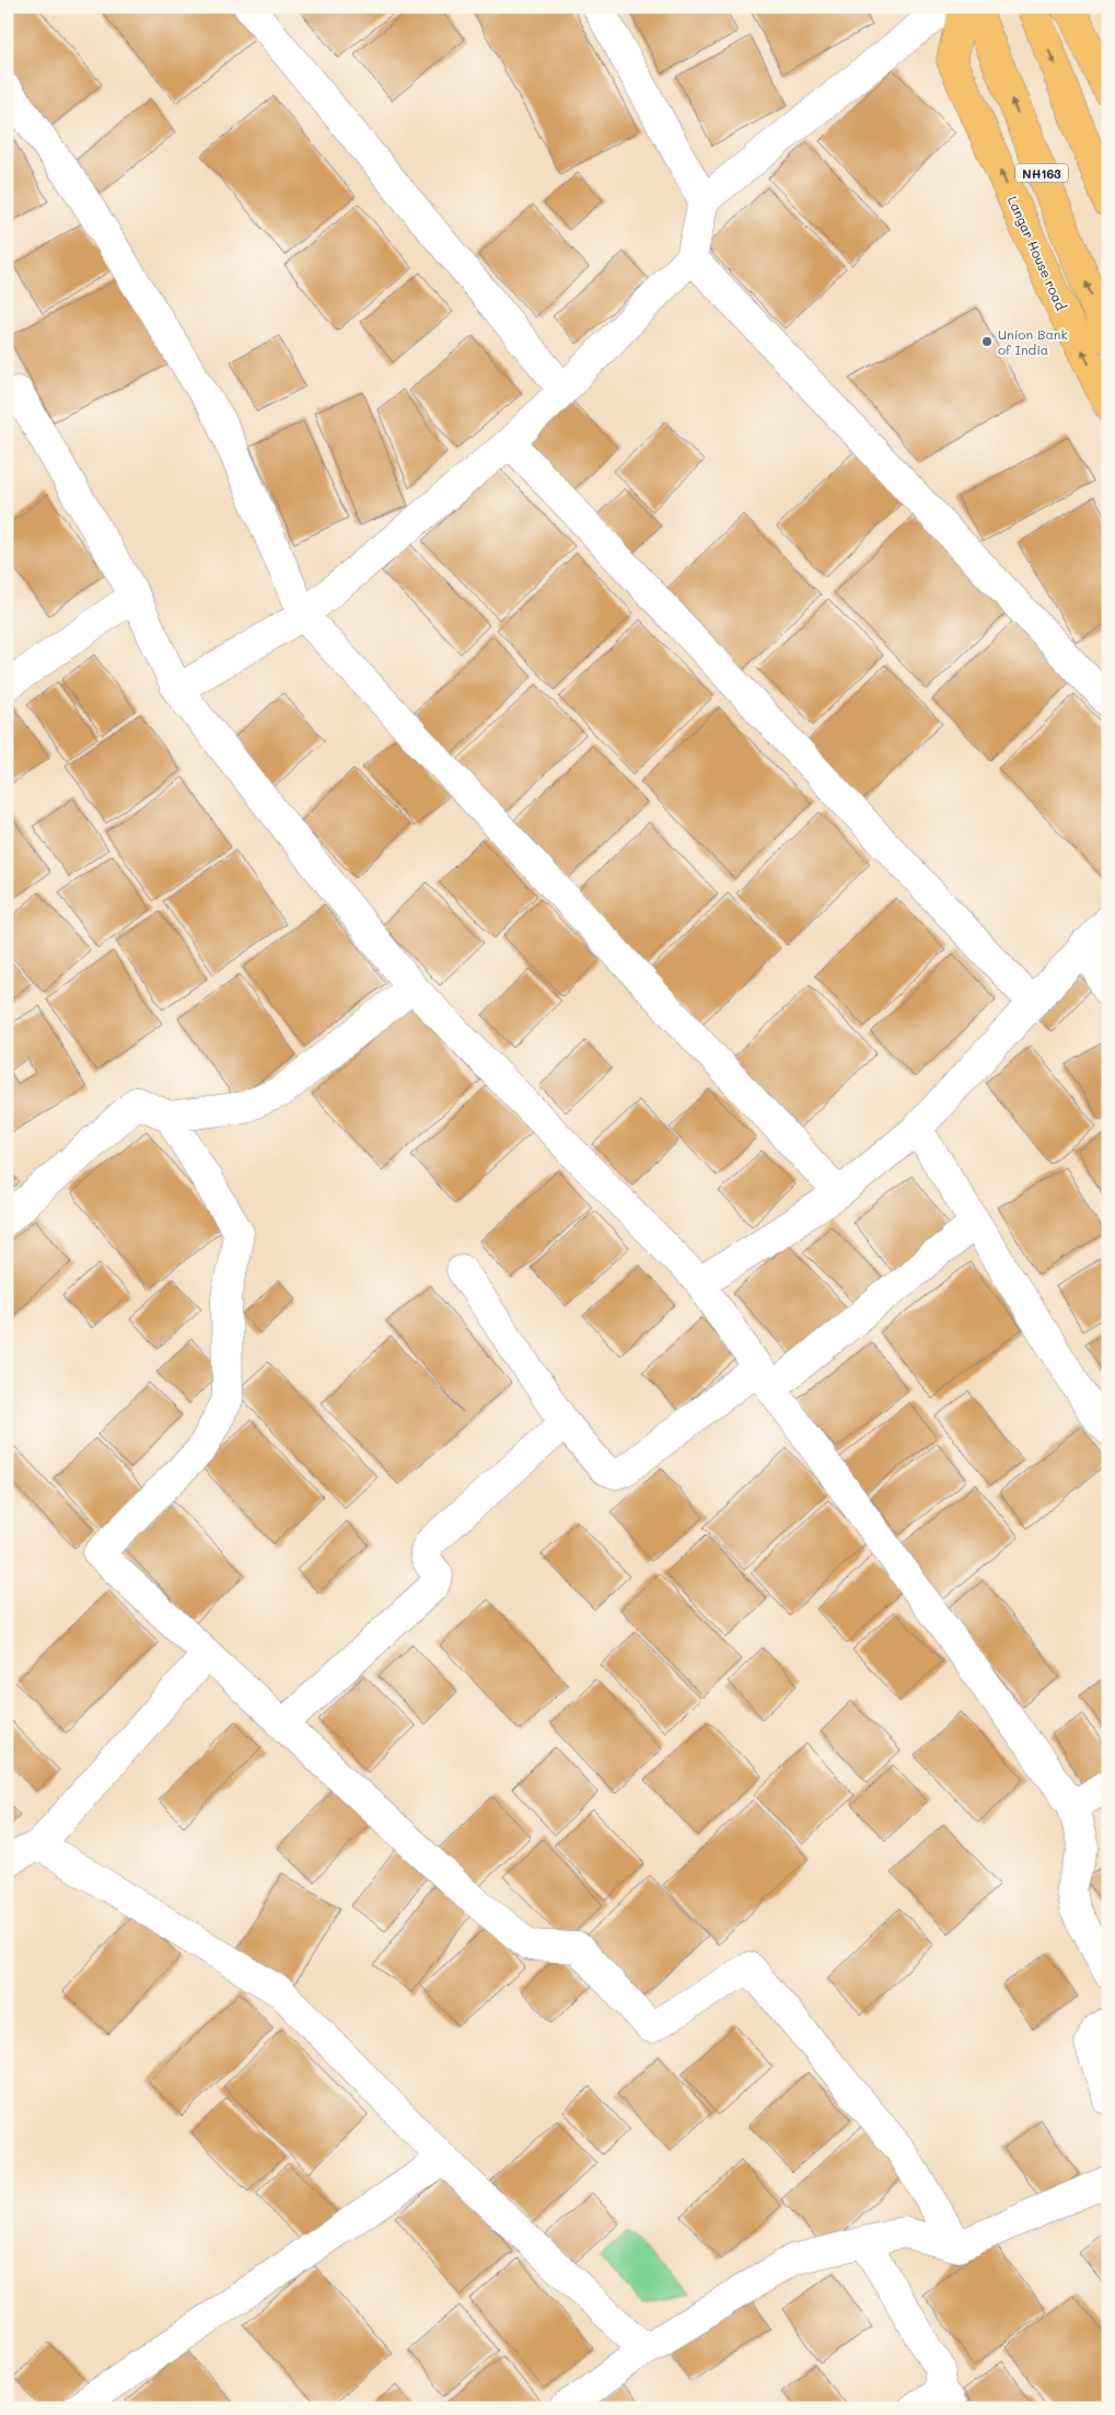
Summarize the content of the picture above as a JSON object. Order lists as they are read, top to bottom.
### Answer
{
  "streets": {
    "main road": ["NH163", "Langar House road"]
  },
  "places": ["Union Bank of India"]
}
